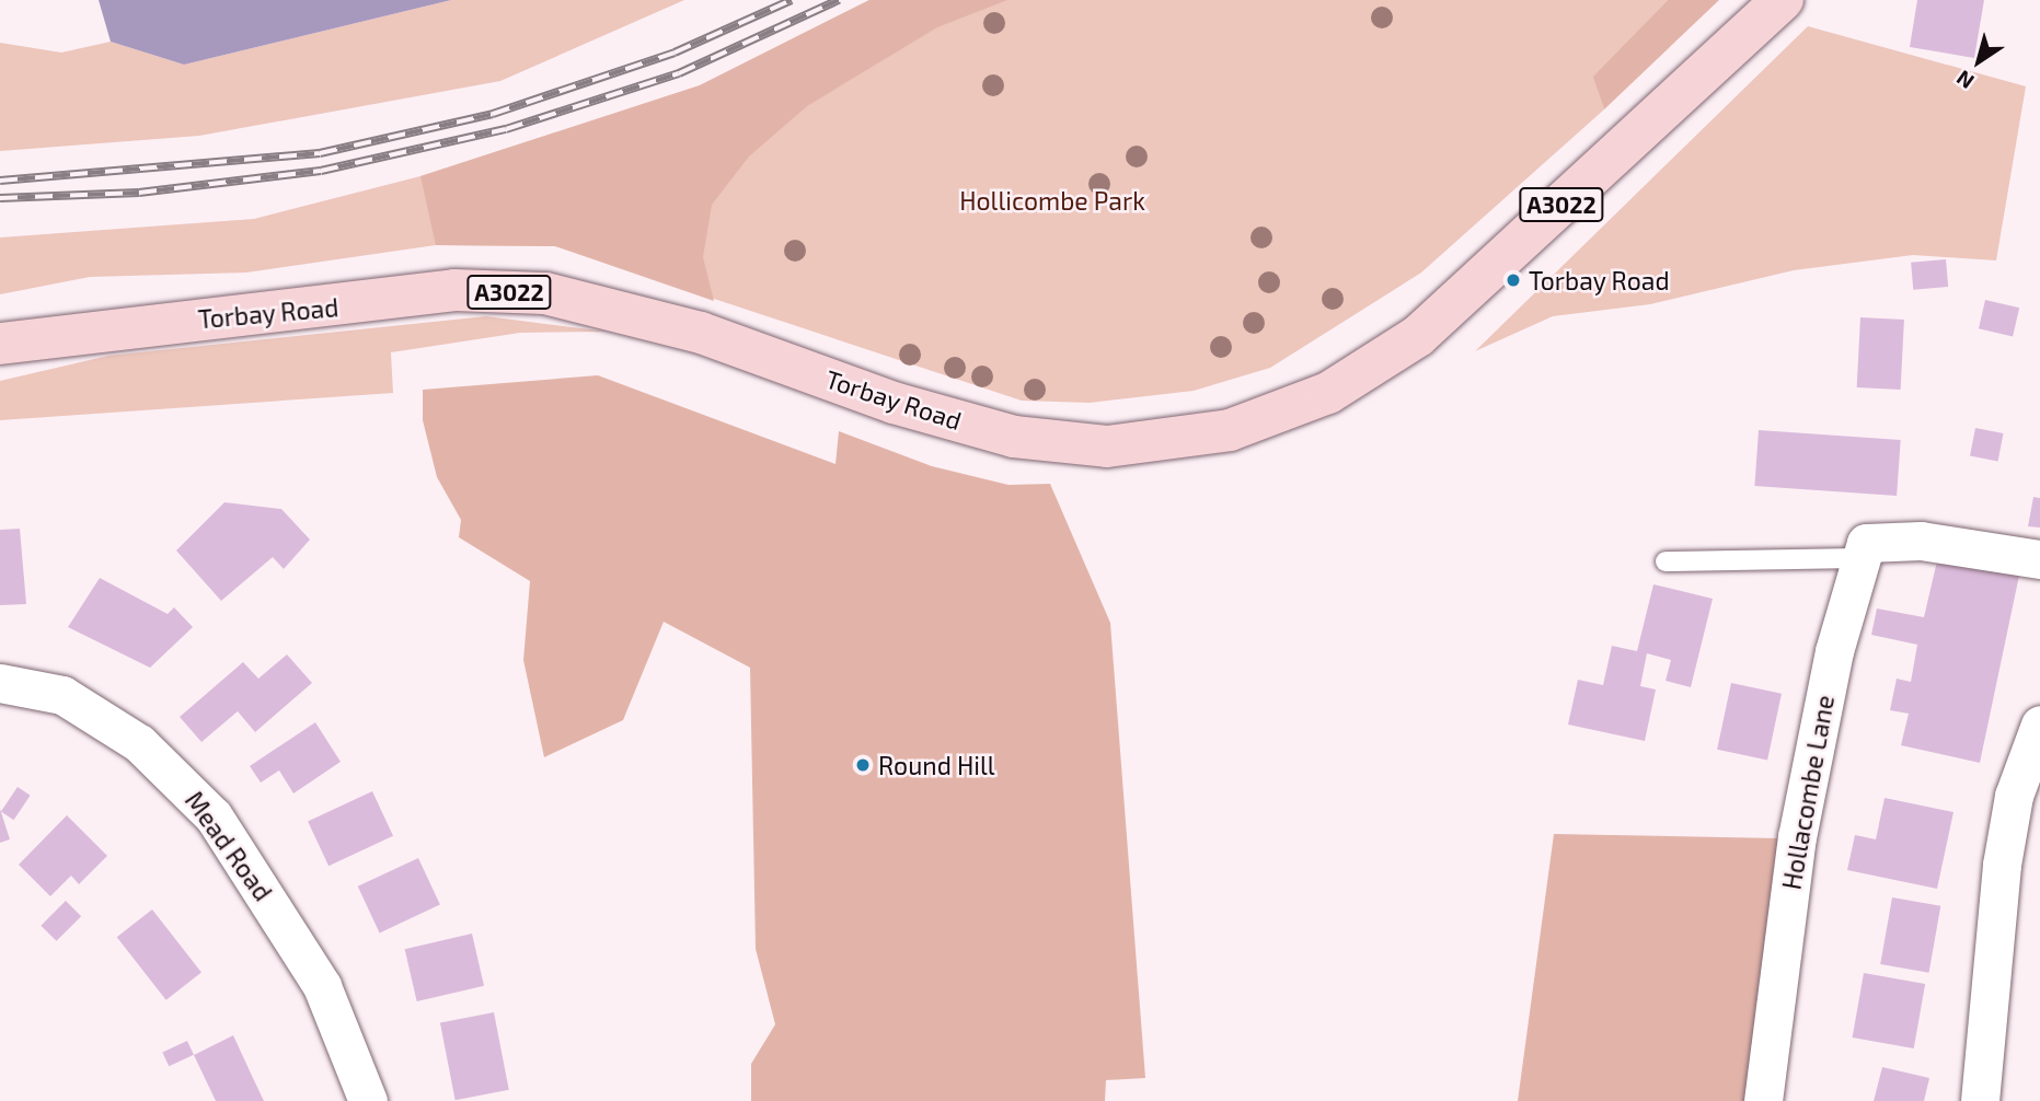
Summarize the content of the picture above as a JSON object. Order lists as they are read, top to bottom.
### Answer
{
  "streets": {
    "main road": ["A3022", "Torbay Road"],
    "street": ["Hollacombe Lane", "Mead Road"]
  },
  "parks": ["Hollicombe Park"],
  "places": ["Torbay Road", "Round Hill"],
  "north": "bottom left"
}
